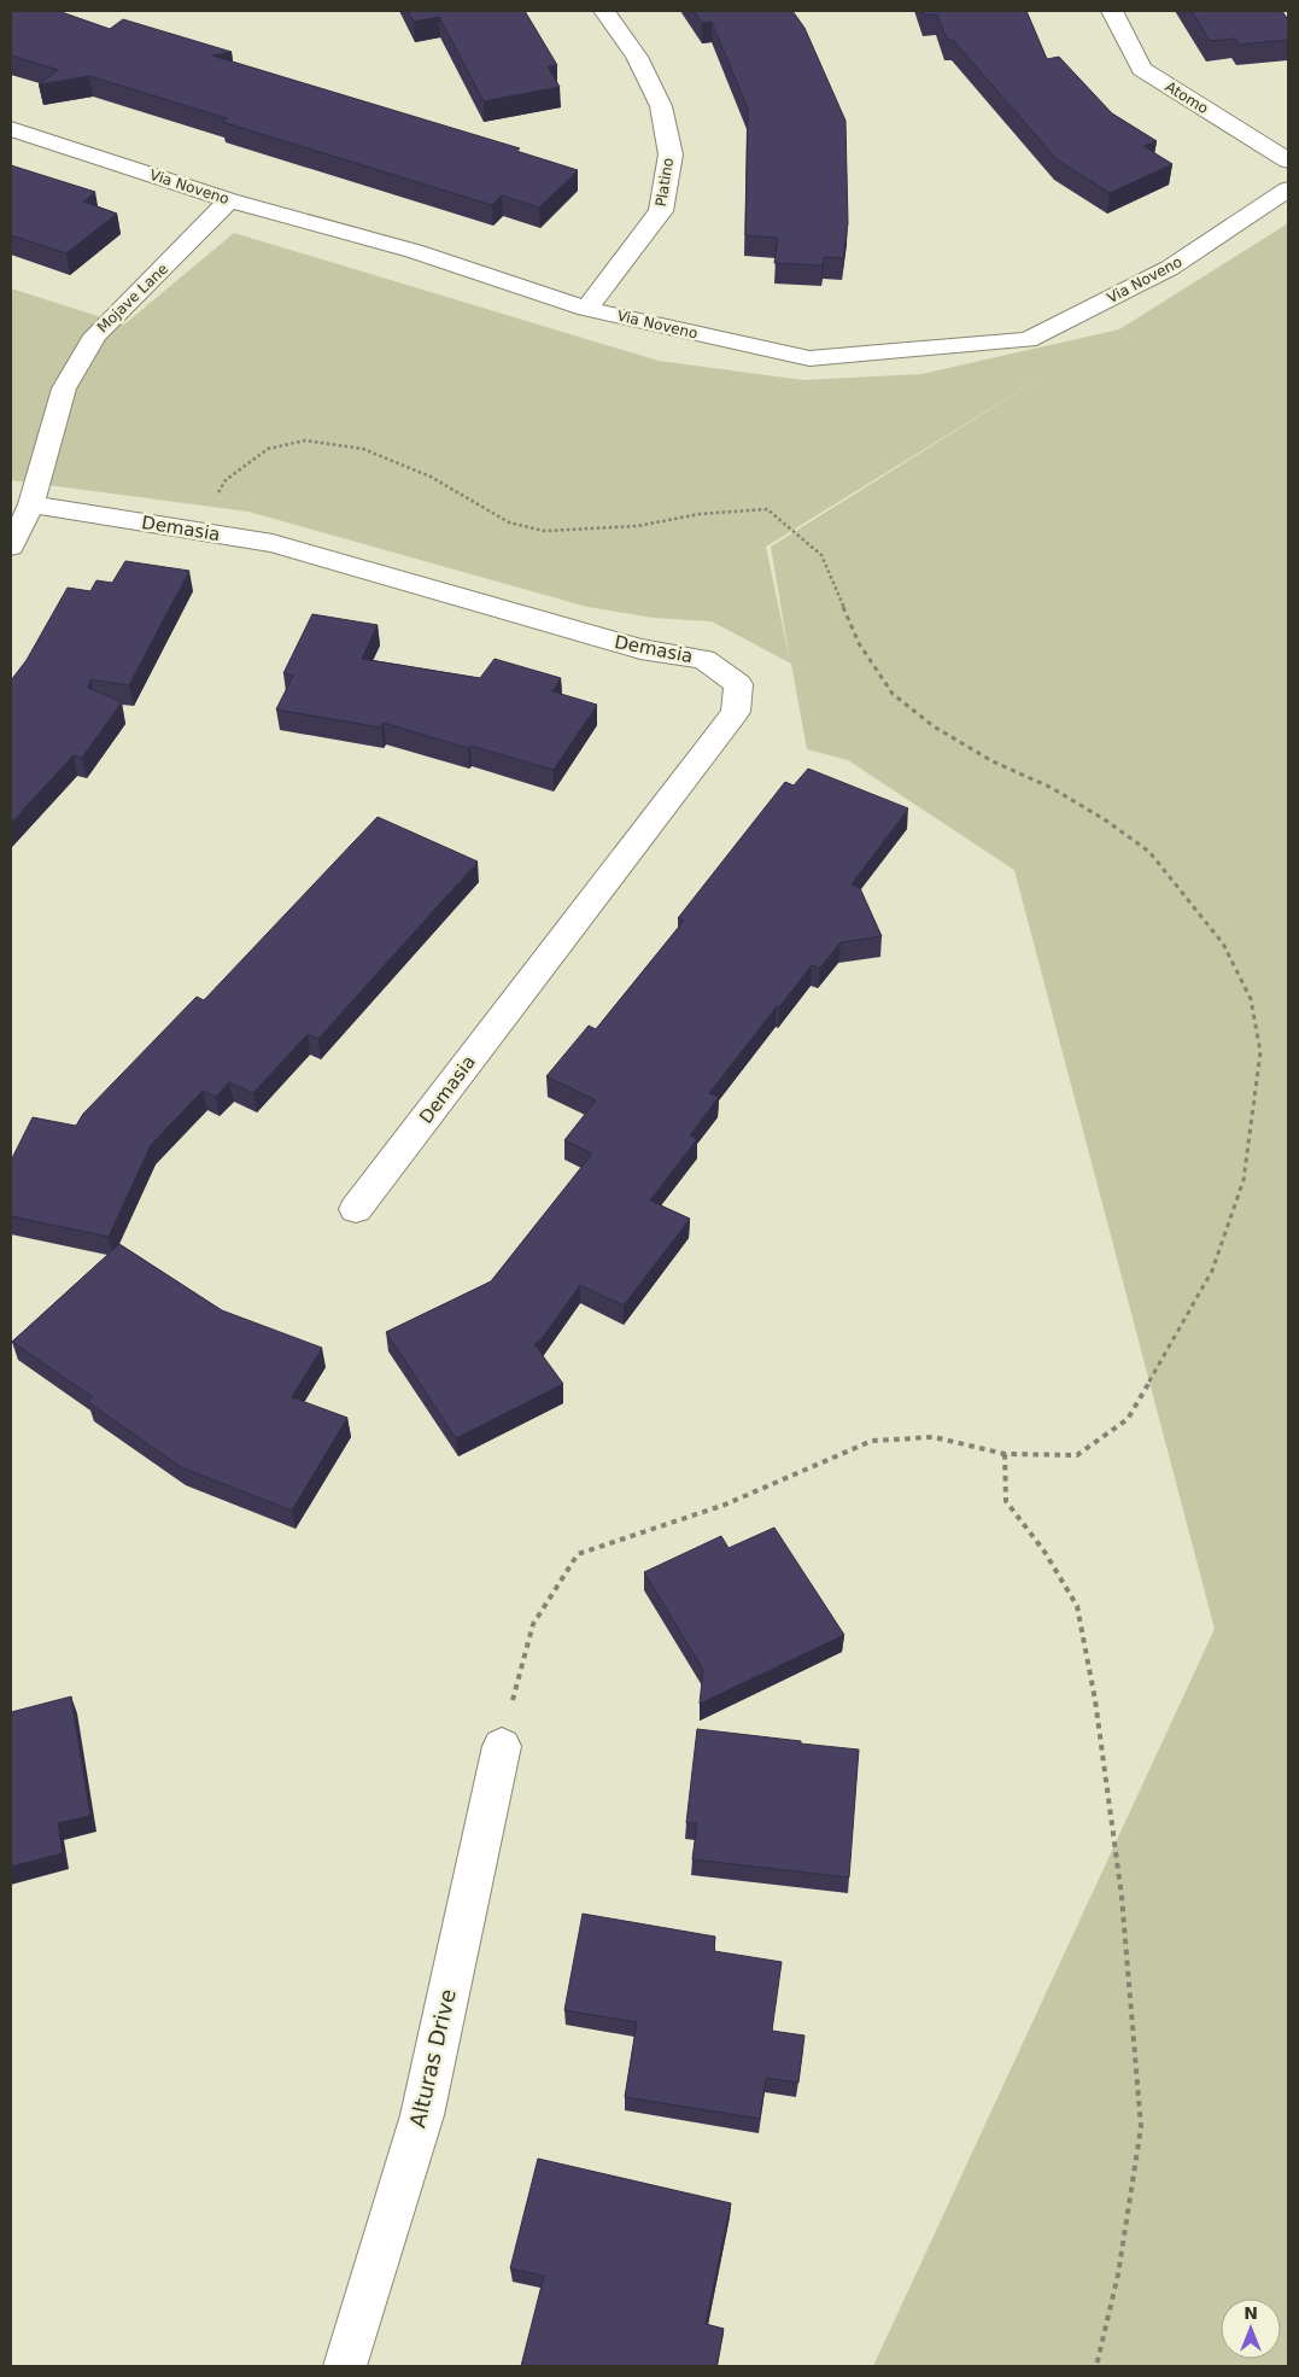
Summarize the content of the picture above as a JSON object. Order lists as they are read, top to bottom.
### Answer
{
  "streets": {
    "street": [
      "Atomo",
      "Platino",
      "Via Noveno",
      "Mojave Lane",
      "Demasia",
      "Alturas Drive"
    ]
  },
  "crossings": [
    ["Platino", "Via Noveno"],
    ["Via Noveno", "Mojave Lane"],
    ["Mojave Lane", "Demasia"]
  ],
  "north": "top"
}
